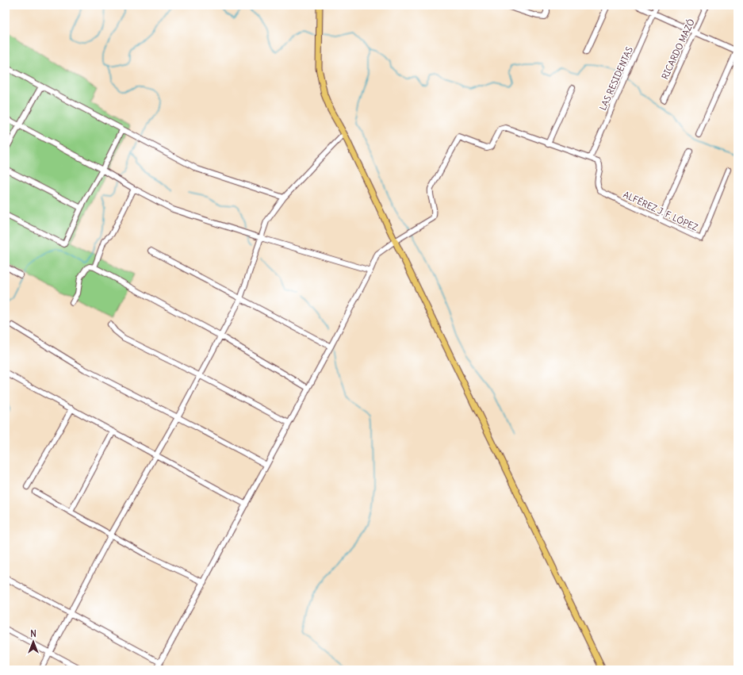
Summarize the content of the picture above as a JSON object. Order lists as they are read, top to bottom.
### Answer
{
  "streets": {
    "street": ["RICARDO MAZÓ", "LAS RESIDENTAS", "ALFÉREZ J. F. LÓPEZ"]
  },
  "crossings": [
    ["LAS RESIDENTAS", "ALFÉREZ J. F. LÓPEZ"]
  ],
  "north": "top"
}
